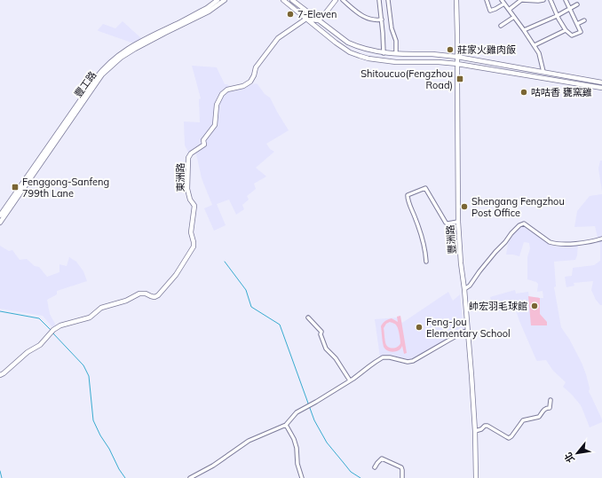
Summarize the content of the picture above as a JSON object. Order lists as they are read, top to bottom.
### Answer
{
  "streets": {
    "street": ["豐工路", "東洲路", "豐洲路"]
  },
  "places": {
    "other": [
      "7-Eleven",
      "莊家火雞肉飯",
      "咕咕香 甕窯雞",
      "Shengang Fengzhou Post Office",
      "帥宏羽毛球館",
      "Feng-Jou Elementary School"
    ],
    "transit": ["Shitoucuo(Fengzhou Road)", "Fenggong-Sanfeng 799th Lane"]
  },
  "north": "bottom left"
}
